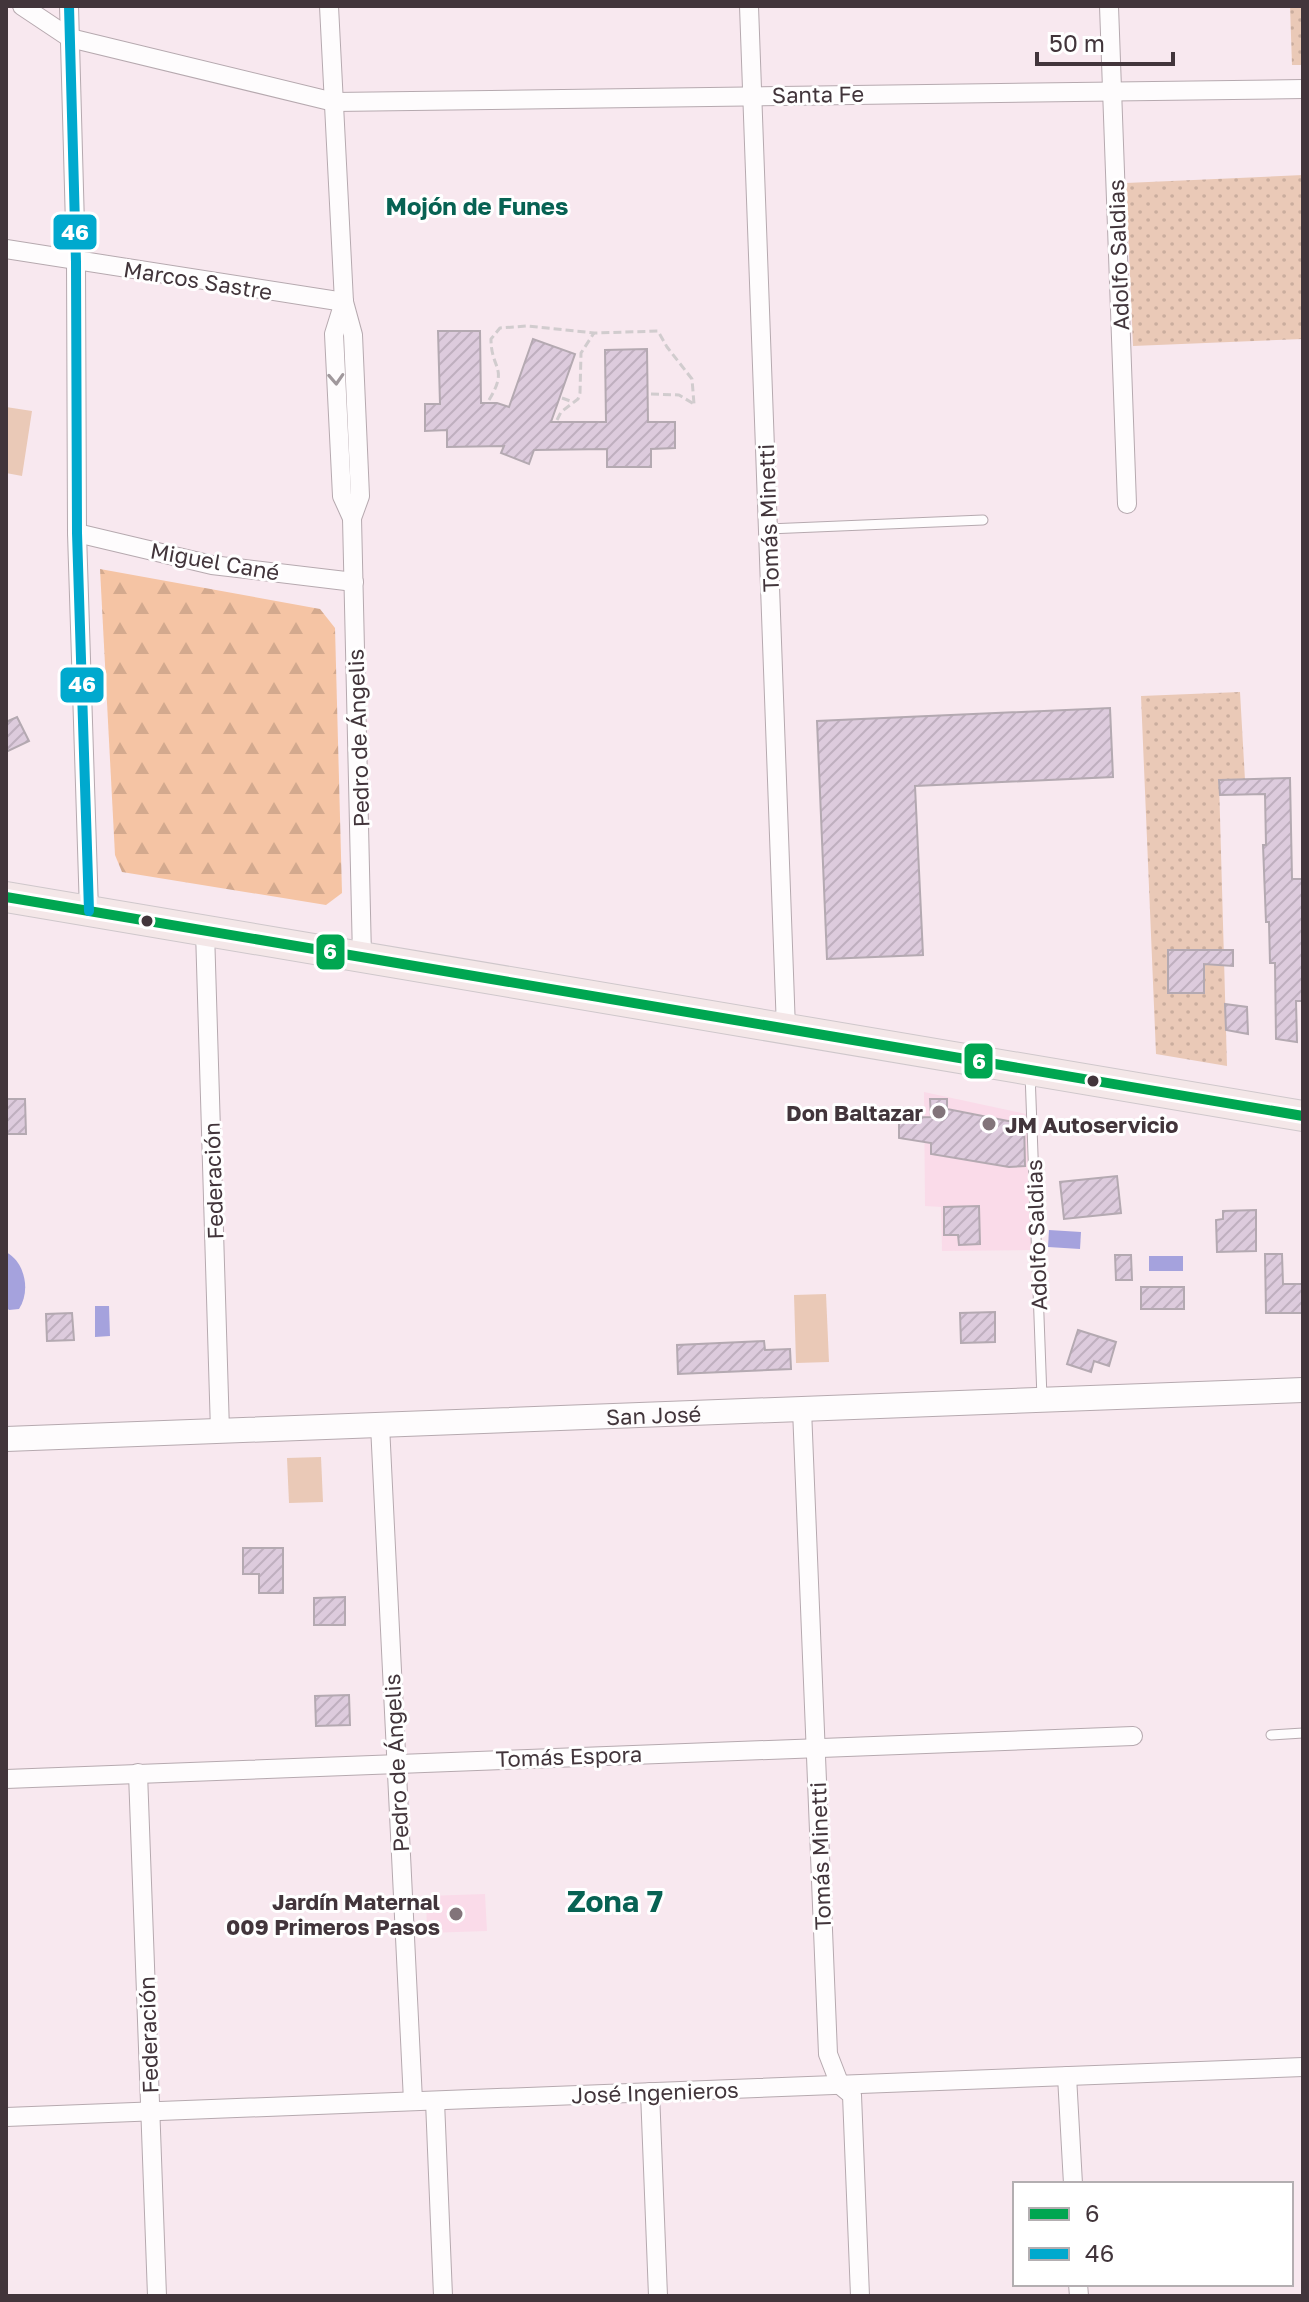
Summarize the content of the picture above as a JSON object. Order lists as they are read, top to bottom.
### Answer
{
  "streets": {
    "street": [
      "Santa Fe",
      "Adolfo Saldias",
      "Marcos Sastre",
      "Tomás Minetti",
      "Miguel Cané",
      "Pedro de Ángelis",
      "Federación",
      "San José",
      "Tomás Espora",
      "José Ingenieros"
    ]
  },
  "crossings": [
    ["Santa Fe", "Adolfo Saldias"],
    ["Santa Fe", "Tomás Minetti"],
    ["Santa Fe", "Pedro de Ángelis"],
    ["Adolfo Saldias", "San José"],
    ["Marcos Sastre", "Pedro de Ángelis"],
    ["Tomás Minetti", "San José"],
    ["Tomás Minetti", "Tomás Espora"],
    ["Tomás Minetti", "José Ingenieros"],
    ["Miguel Cané", "Pedro de Ángelis"],
    ["Pedro de Ángelis", "San José"],
    ["Pedro de Ángelis", "Tomás Espora"],
    ["Pedro de Ángelis", "José Ingenieros"],
    ["Federación", "San José"],
    ["Federación", "Tomás Espora"],
    ["Federación", "José Ingenieros"]
  ],
  "districts": ["Mojón de Funes", "Zona 7"],
  "places": ["Don Baltazar", "JM Autoservicio", "Jardín Maternal 009 Primeros Pasos"],
  "lines": ["transit line 46", "transit line 6"],
  "legend": ["6", "46"],
  "scale_bar": "50 m"
}
